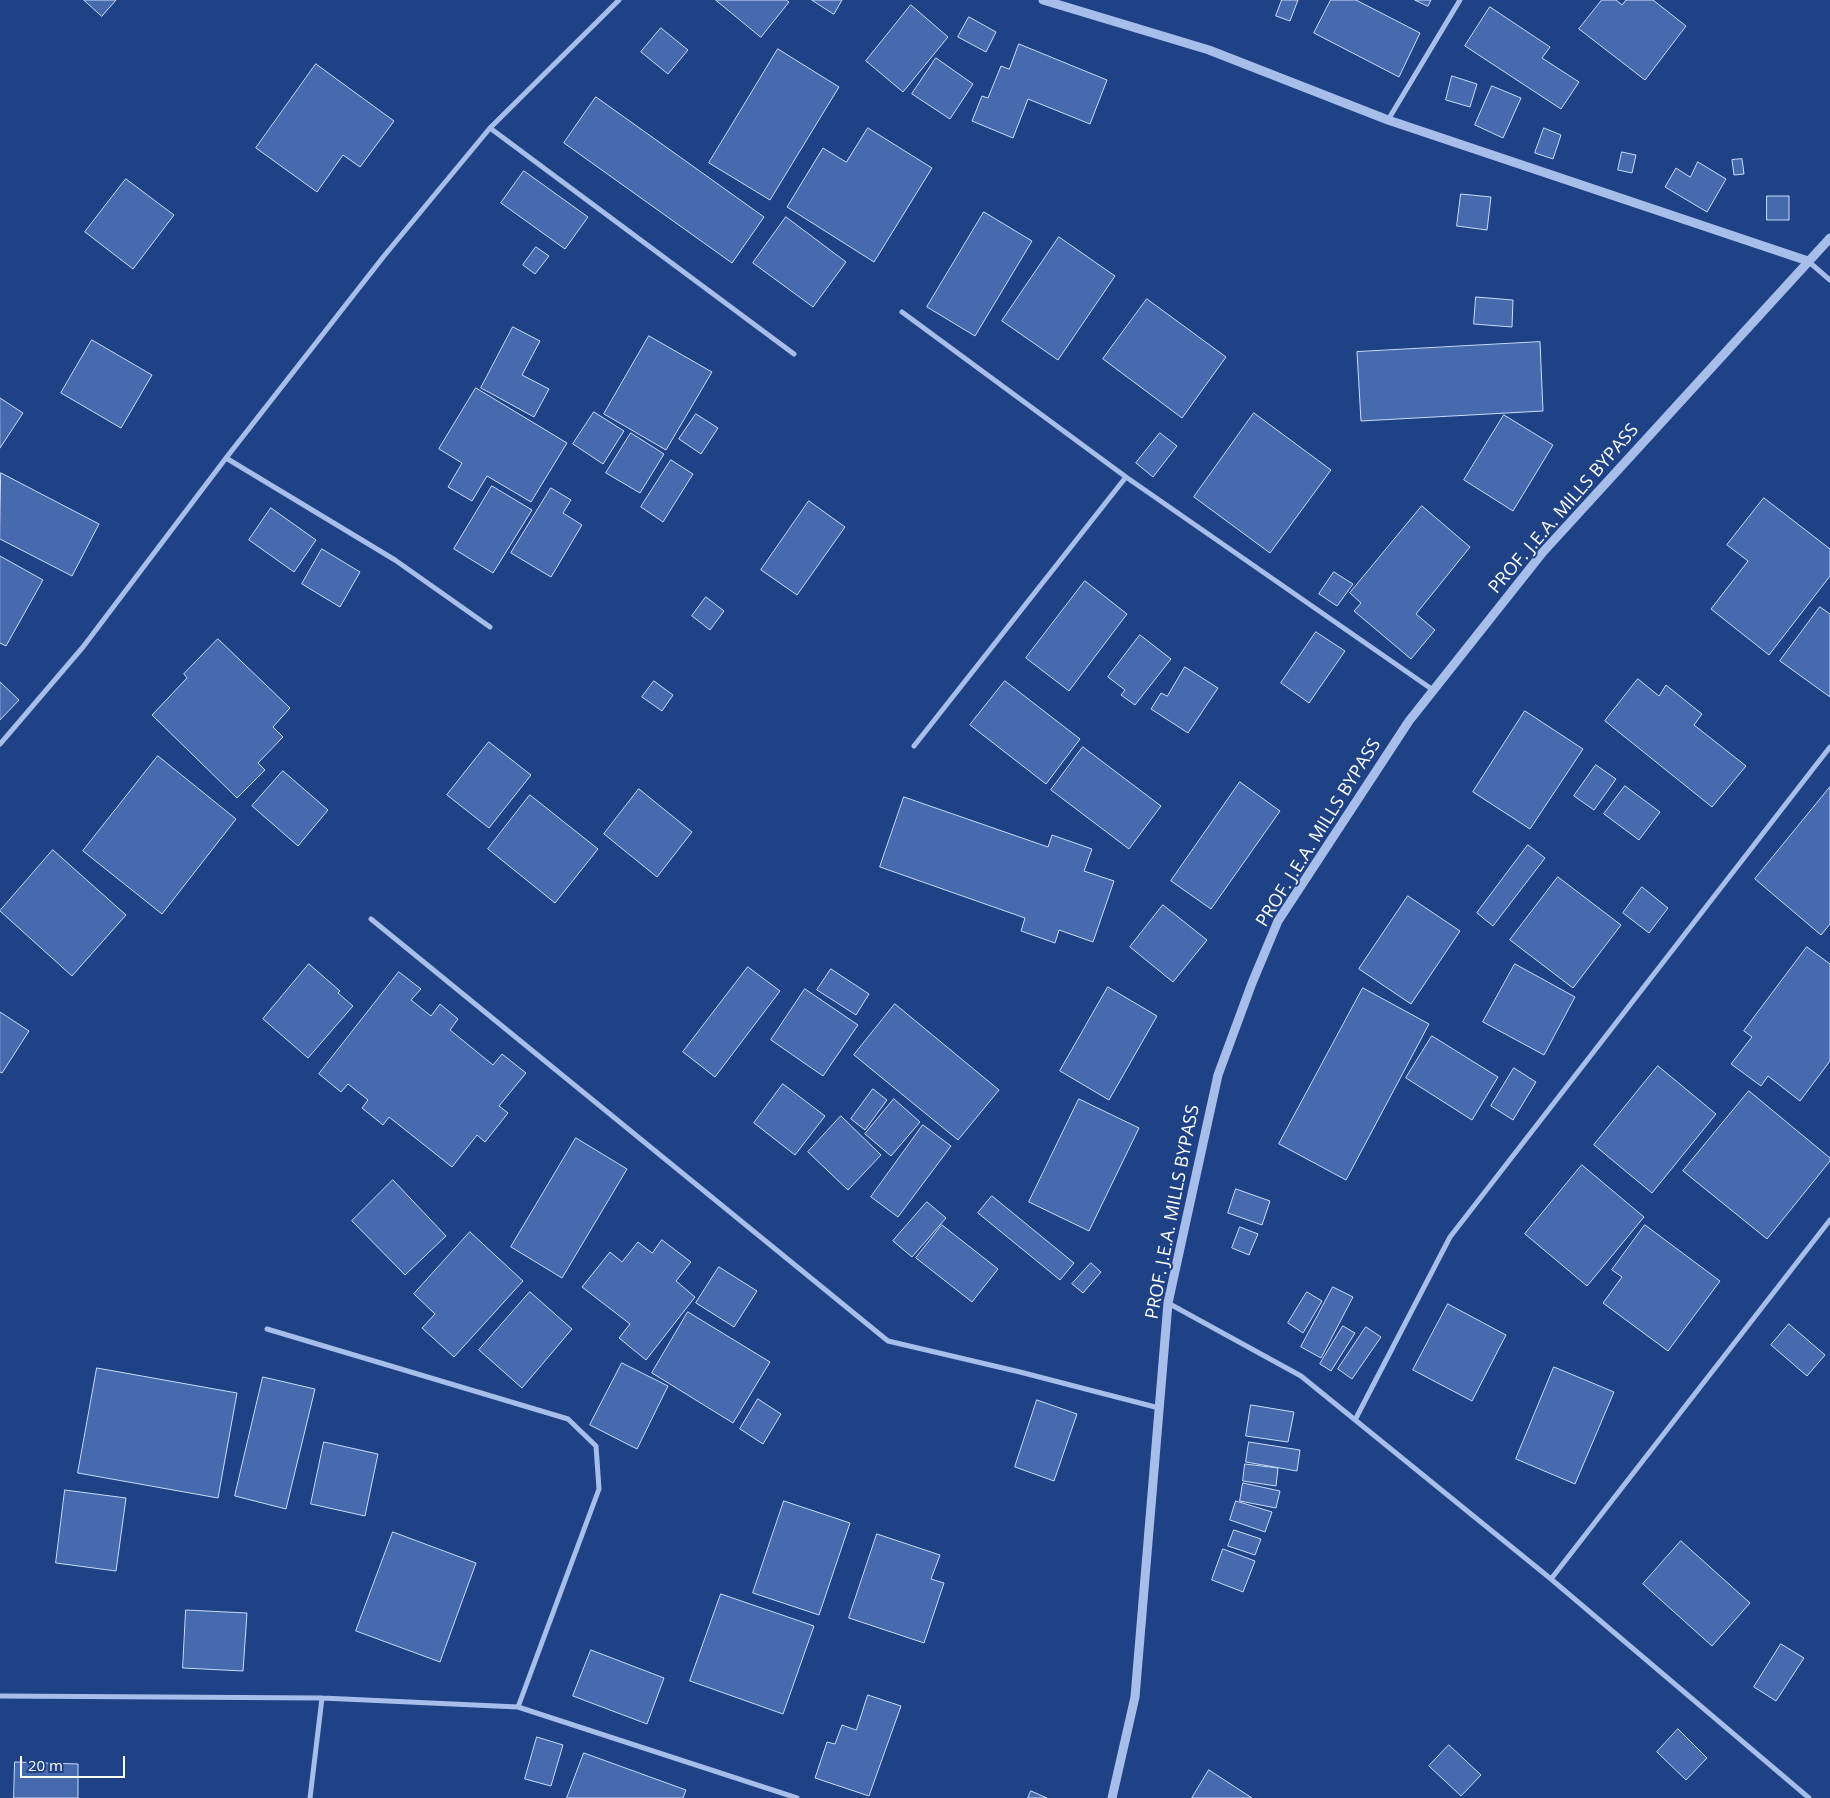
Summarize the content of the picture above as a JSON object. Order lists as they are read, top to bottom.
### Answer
{
  "streets": {
    "street": ["PROF. J.E.A. MILLS BYPASS"]
  },
  "scale_bar": "20 m"
}
